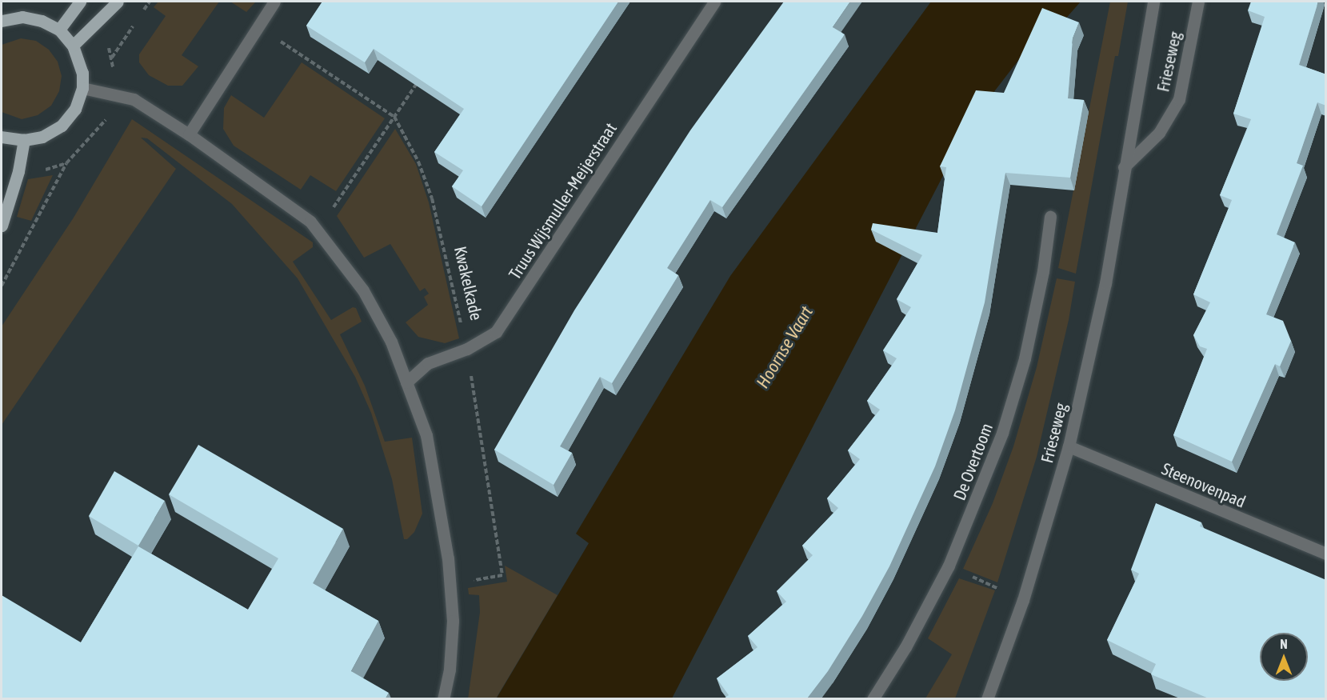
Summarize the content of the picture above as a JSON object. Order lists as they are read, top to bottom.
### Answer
{
  "streets": {
    "street": [
      "Frieseweg",
      "Truus Wijsmuller-Meijerstraat",
      "De Overtoom",
      "Steenovenpad"
    ],
    "path": ["Kwakelkade"]
  },
  "crossings": [
    ["Frieseweg", "Steenovenpad"],
    ["Truus Wijsmuller-Meijerstraat", "Kwakelkade"]
  ],
  "water": ["Hoornse Vaart"],
  "north": "top"
}
